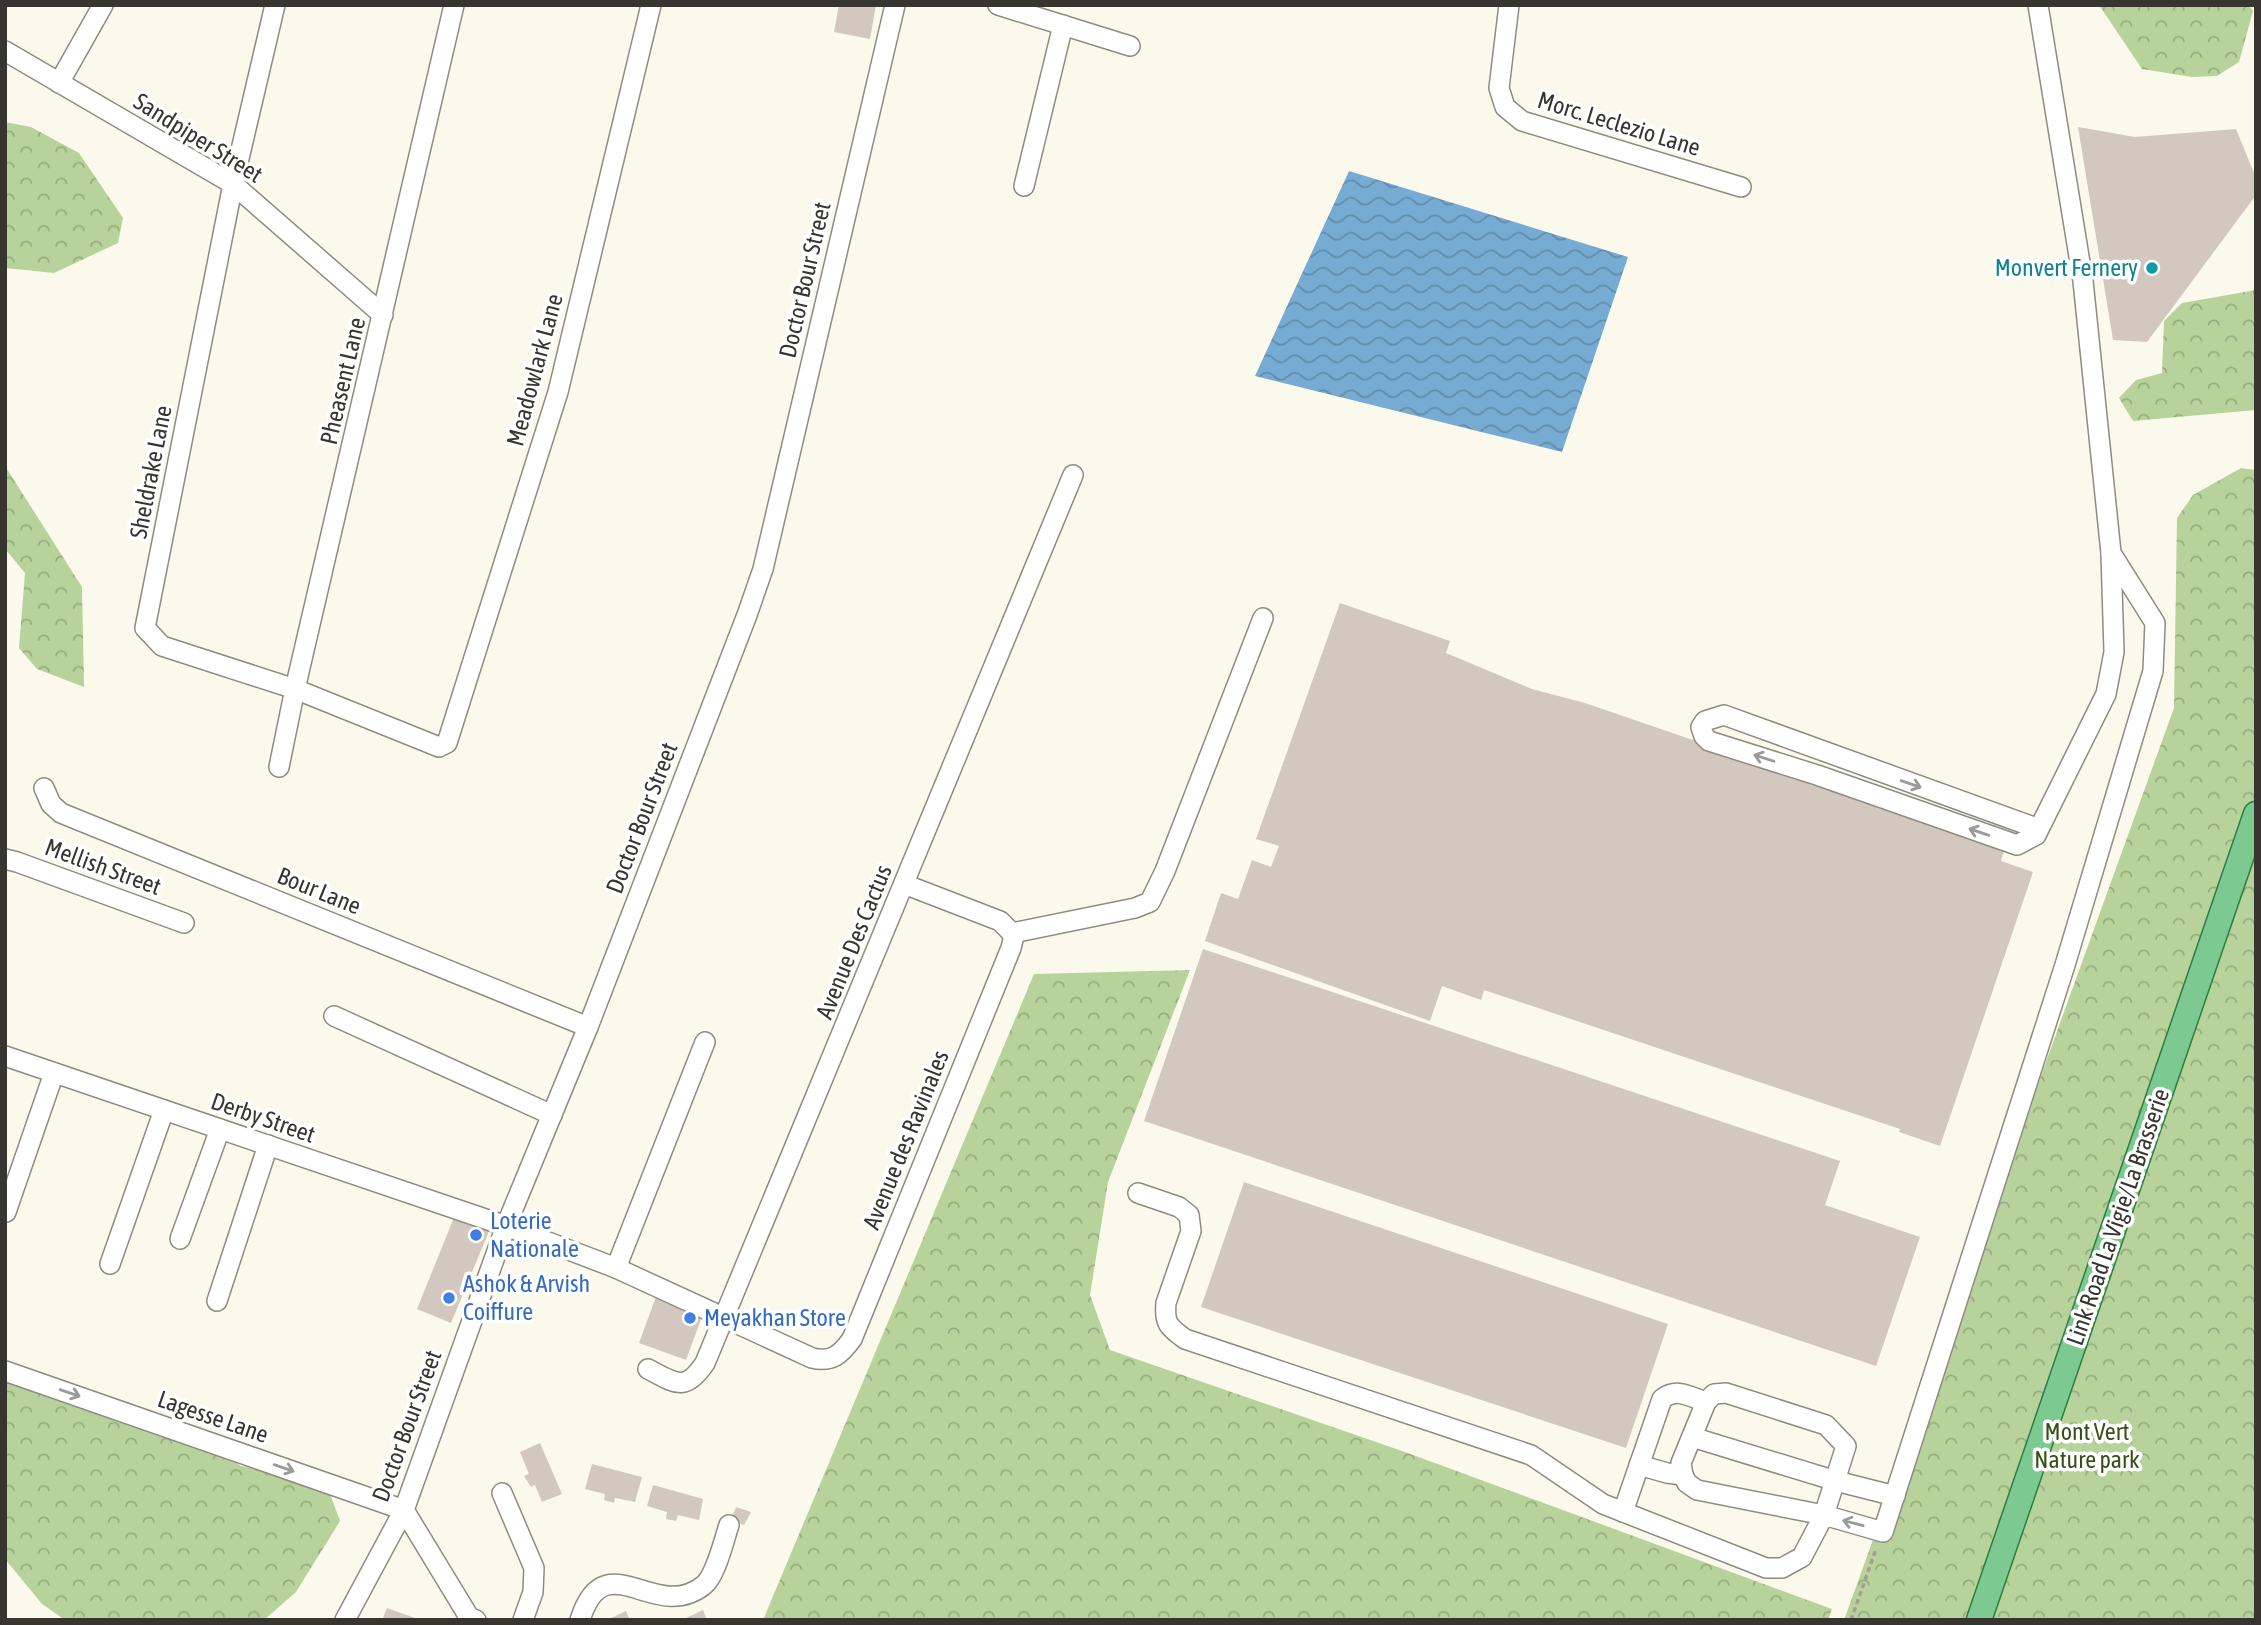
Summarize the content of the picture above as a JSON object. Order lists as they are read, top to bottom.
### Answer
{
  "streets": {
    "main road": ["Link Road La Vigie/La Brasserie"],
    "street": [
      "Morc. Leclezio Lane",
      "Sandpiper Street",
      "Doctor Bour Street",
      "Meadowlark Lane",
      "Pheasent Lane",
      "Sheldrake Lane",
      "Mellish Street",
      "Bour Lane",
      "Avenue Des Cactus",
      "Derby Street",
      "Avenue des Ravinales",
      "Lagesse Lane"
    ]
  },
  "crossings": [
    ["Sandpiper Street", "Pheasent Lane"],
    ["Sandpiper Street", "Sheldrake Lane"],
    ["Doctor Bour Street", "Bour Lane"],
    ["Doctor Bour Street", "Derby Street"],
    ["Doctor Bour Street", "Lagesse Lane"],
    ["Meadowlark Lane", "Sheldrake Lane"],
    ["Pheasent Lane", "Sheldrake Lane"],
    ["Avenue Des Cactus", "Derby Street"],
    ["Derby Street", "Avenue des Ravinales"]
  ],
  "one_way": ["Lagesse Lane"],
  "parks": ["Mont Vert Nature park"],
  "places": [
    "Monvert Fernery",
    "Loterie Nationale",
    "Ashok & Arvish Coiffure",
    "Meyakhan Store"
  ]
}
